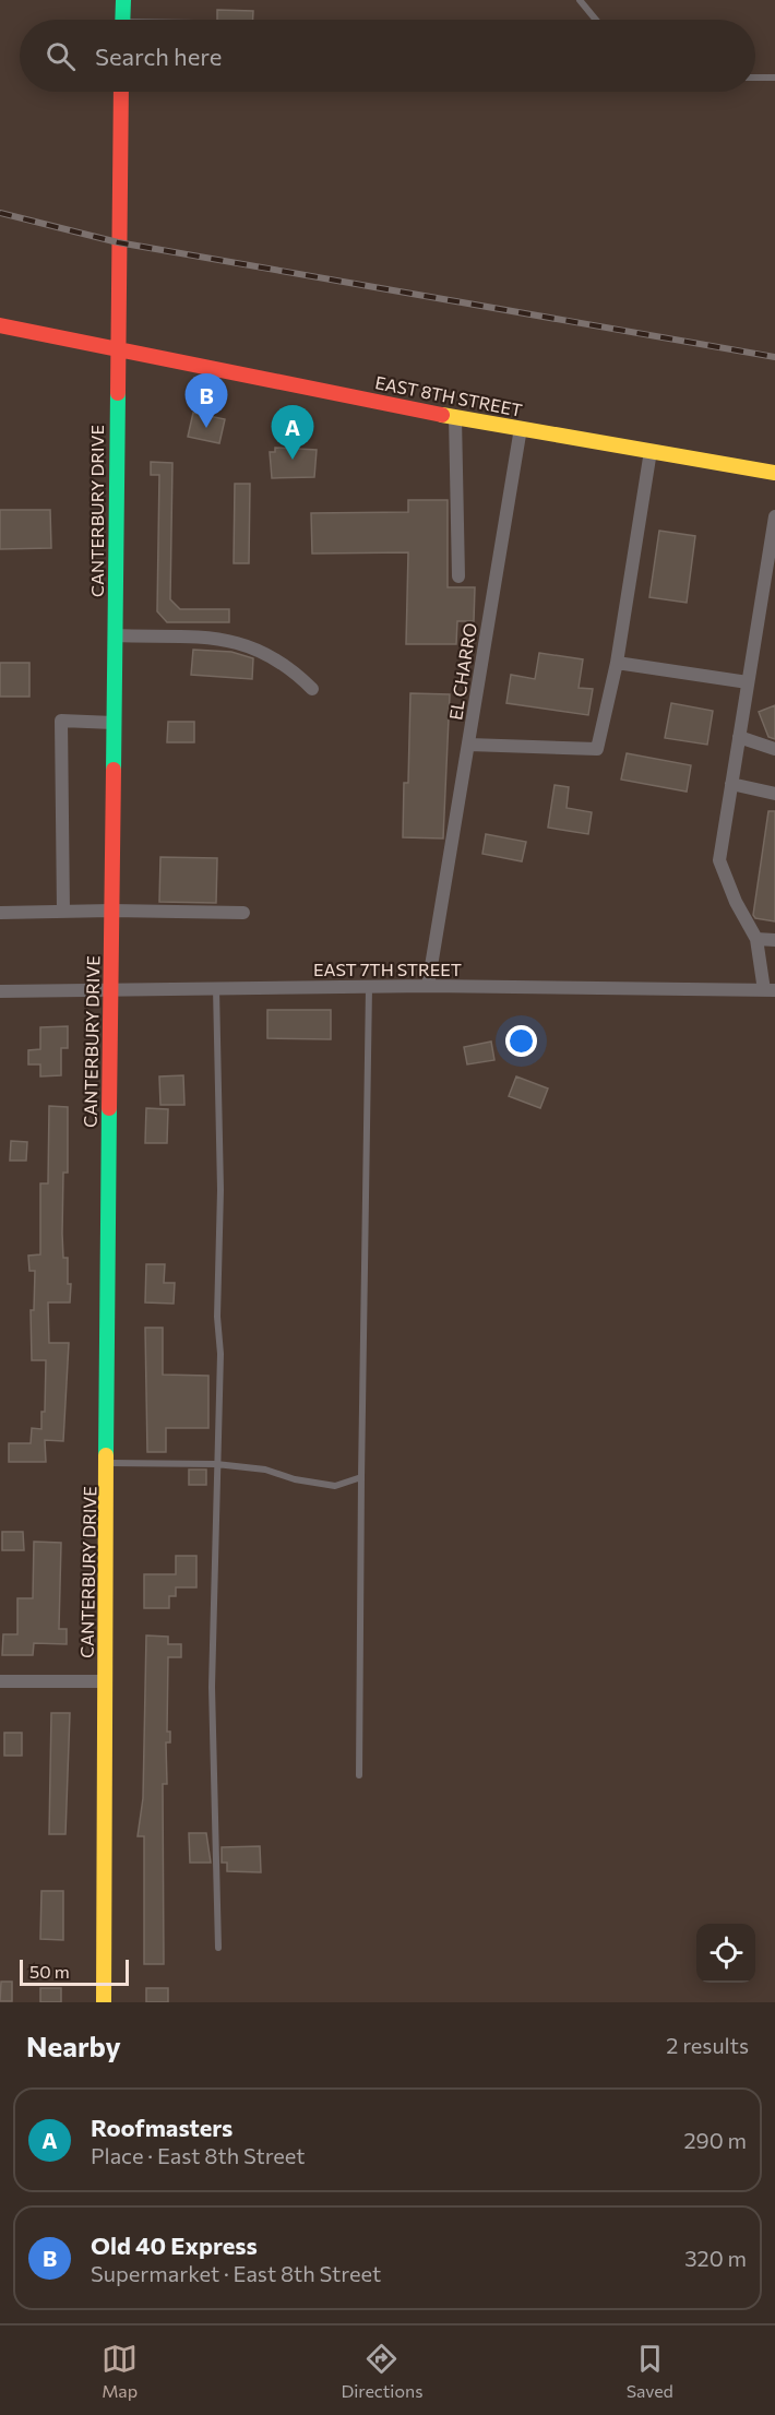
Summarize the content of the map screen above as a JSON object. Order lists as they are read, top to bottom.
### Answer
{
  "streets": {
    "street": [
      "EAST 8TH STREET",
      "CANTERBURY DRIVE",
      "EL CHARRO",
      "EAST 7TH STREET"
    ]
  },
  "crossings": [
    ["EAST 8TH STREET", "CANTERBURY DRIVE"],
    ["EAST 8TH STREET", "EL CHARRO"],
    ["CANTERBURY DRIVE", "EAST 7TH STREET"]
  ],
  "scale_bar": "50 m",
  "page": {
    "search": "Search here",
    "pins": ["B", "A"],
    "scale": "50 m",
    "heading": ["Nearby", "2 results"],
    "list": [
      {
        "mark": "A",
        "name": "Roofmasters",
        "note": "Place · East 8th Street",
        "value": "290 m"
      },
      {
        "mark": "B",
        "name": "Old 40 Express",
        "note": "Supermarket · East 8th Street",
        "value": "320 m"
      }
    ],
    "nav": ["Map", "Directions", "Saved"]
  }
}
